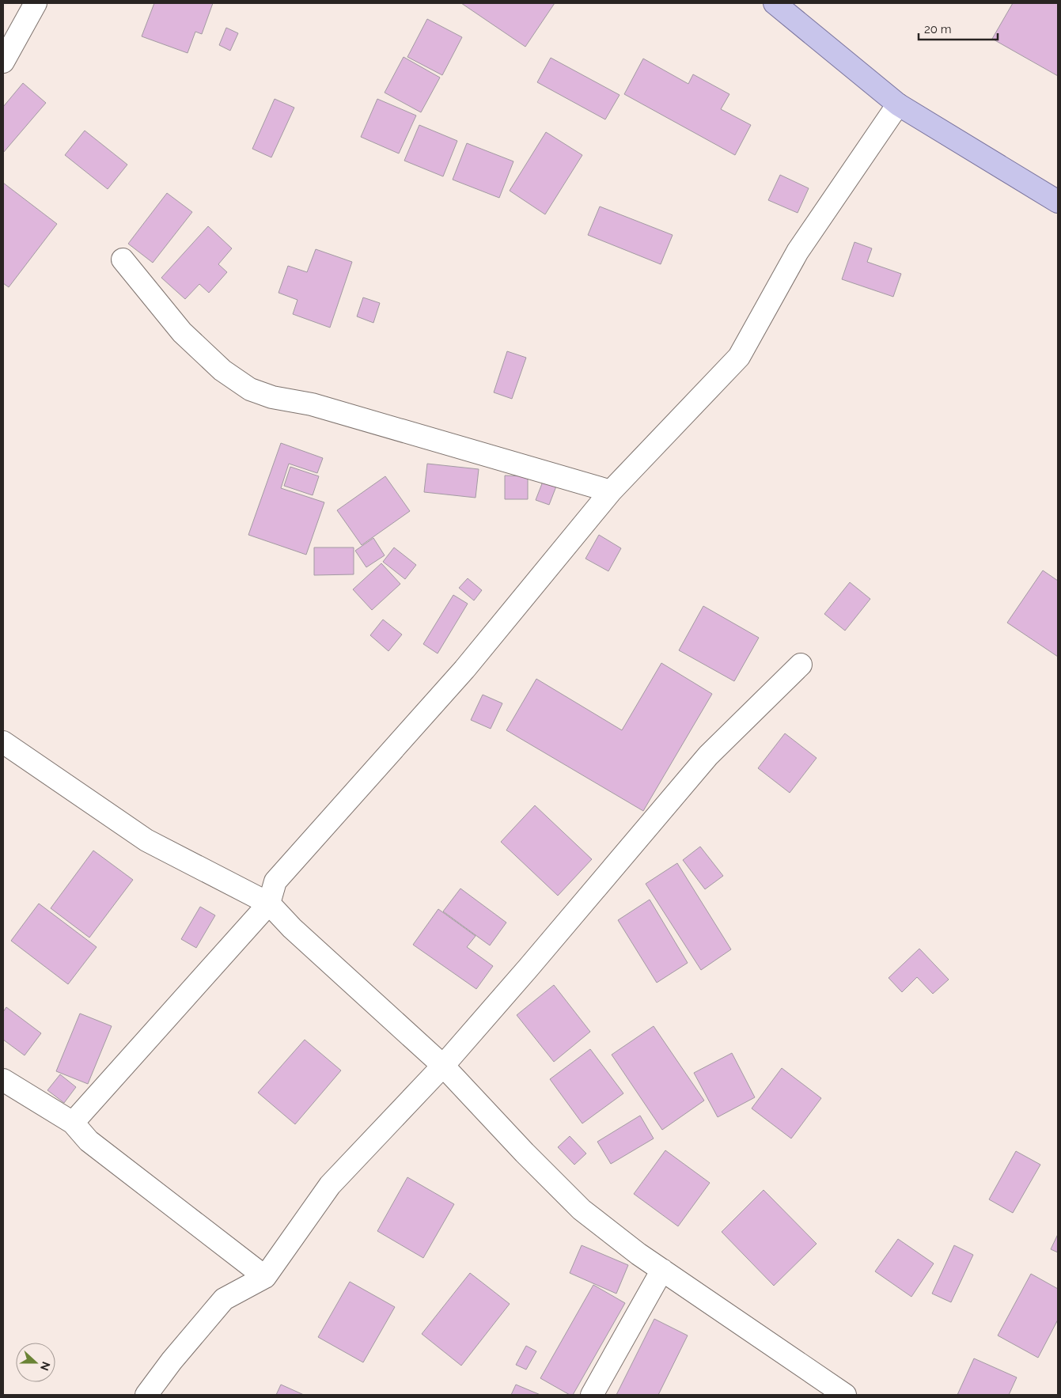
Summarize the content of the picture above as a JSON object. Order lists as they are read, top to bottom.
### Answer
{
  "scale_bar": "20 m",
  "north": "right"
}
